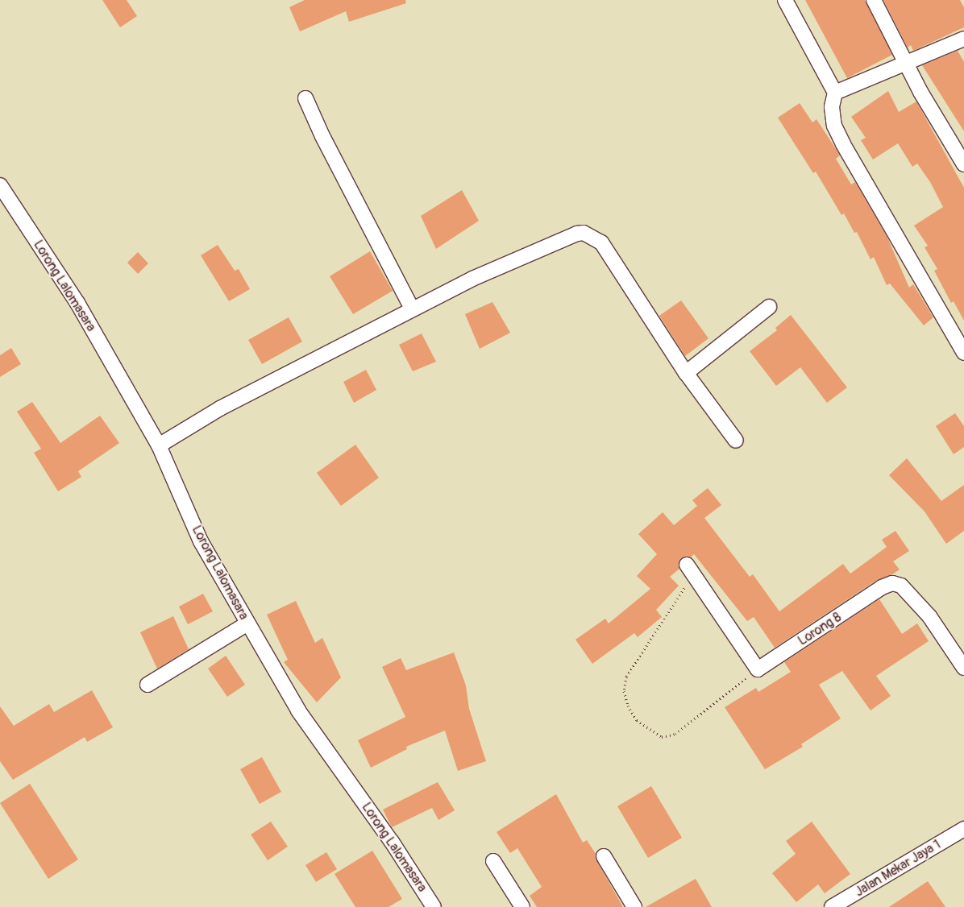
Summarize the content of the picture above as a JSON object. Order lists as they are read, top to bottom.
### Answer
{
  "streets": {
    "street": ["Lorong Lalomasara", "Lorong 8", "Jalan Mekar Jaya 1"]
  }
}
